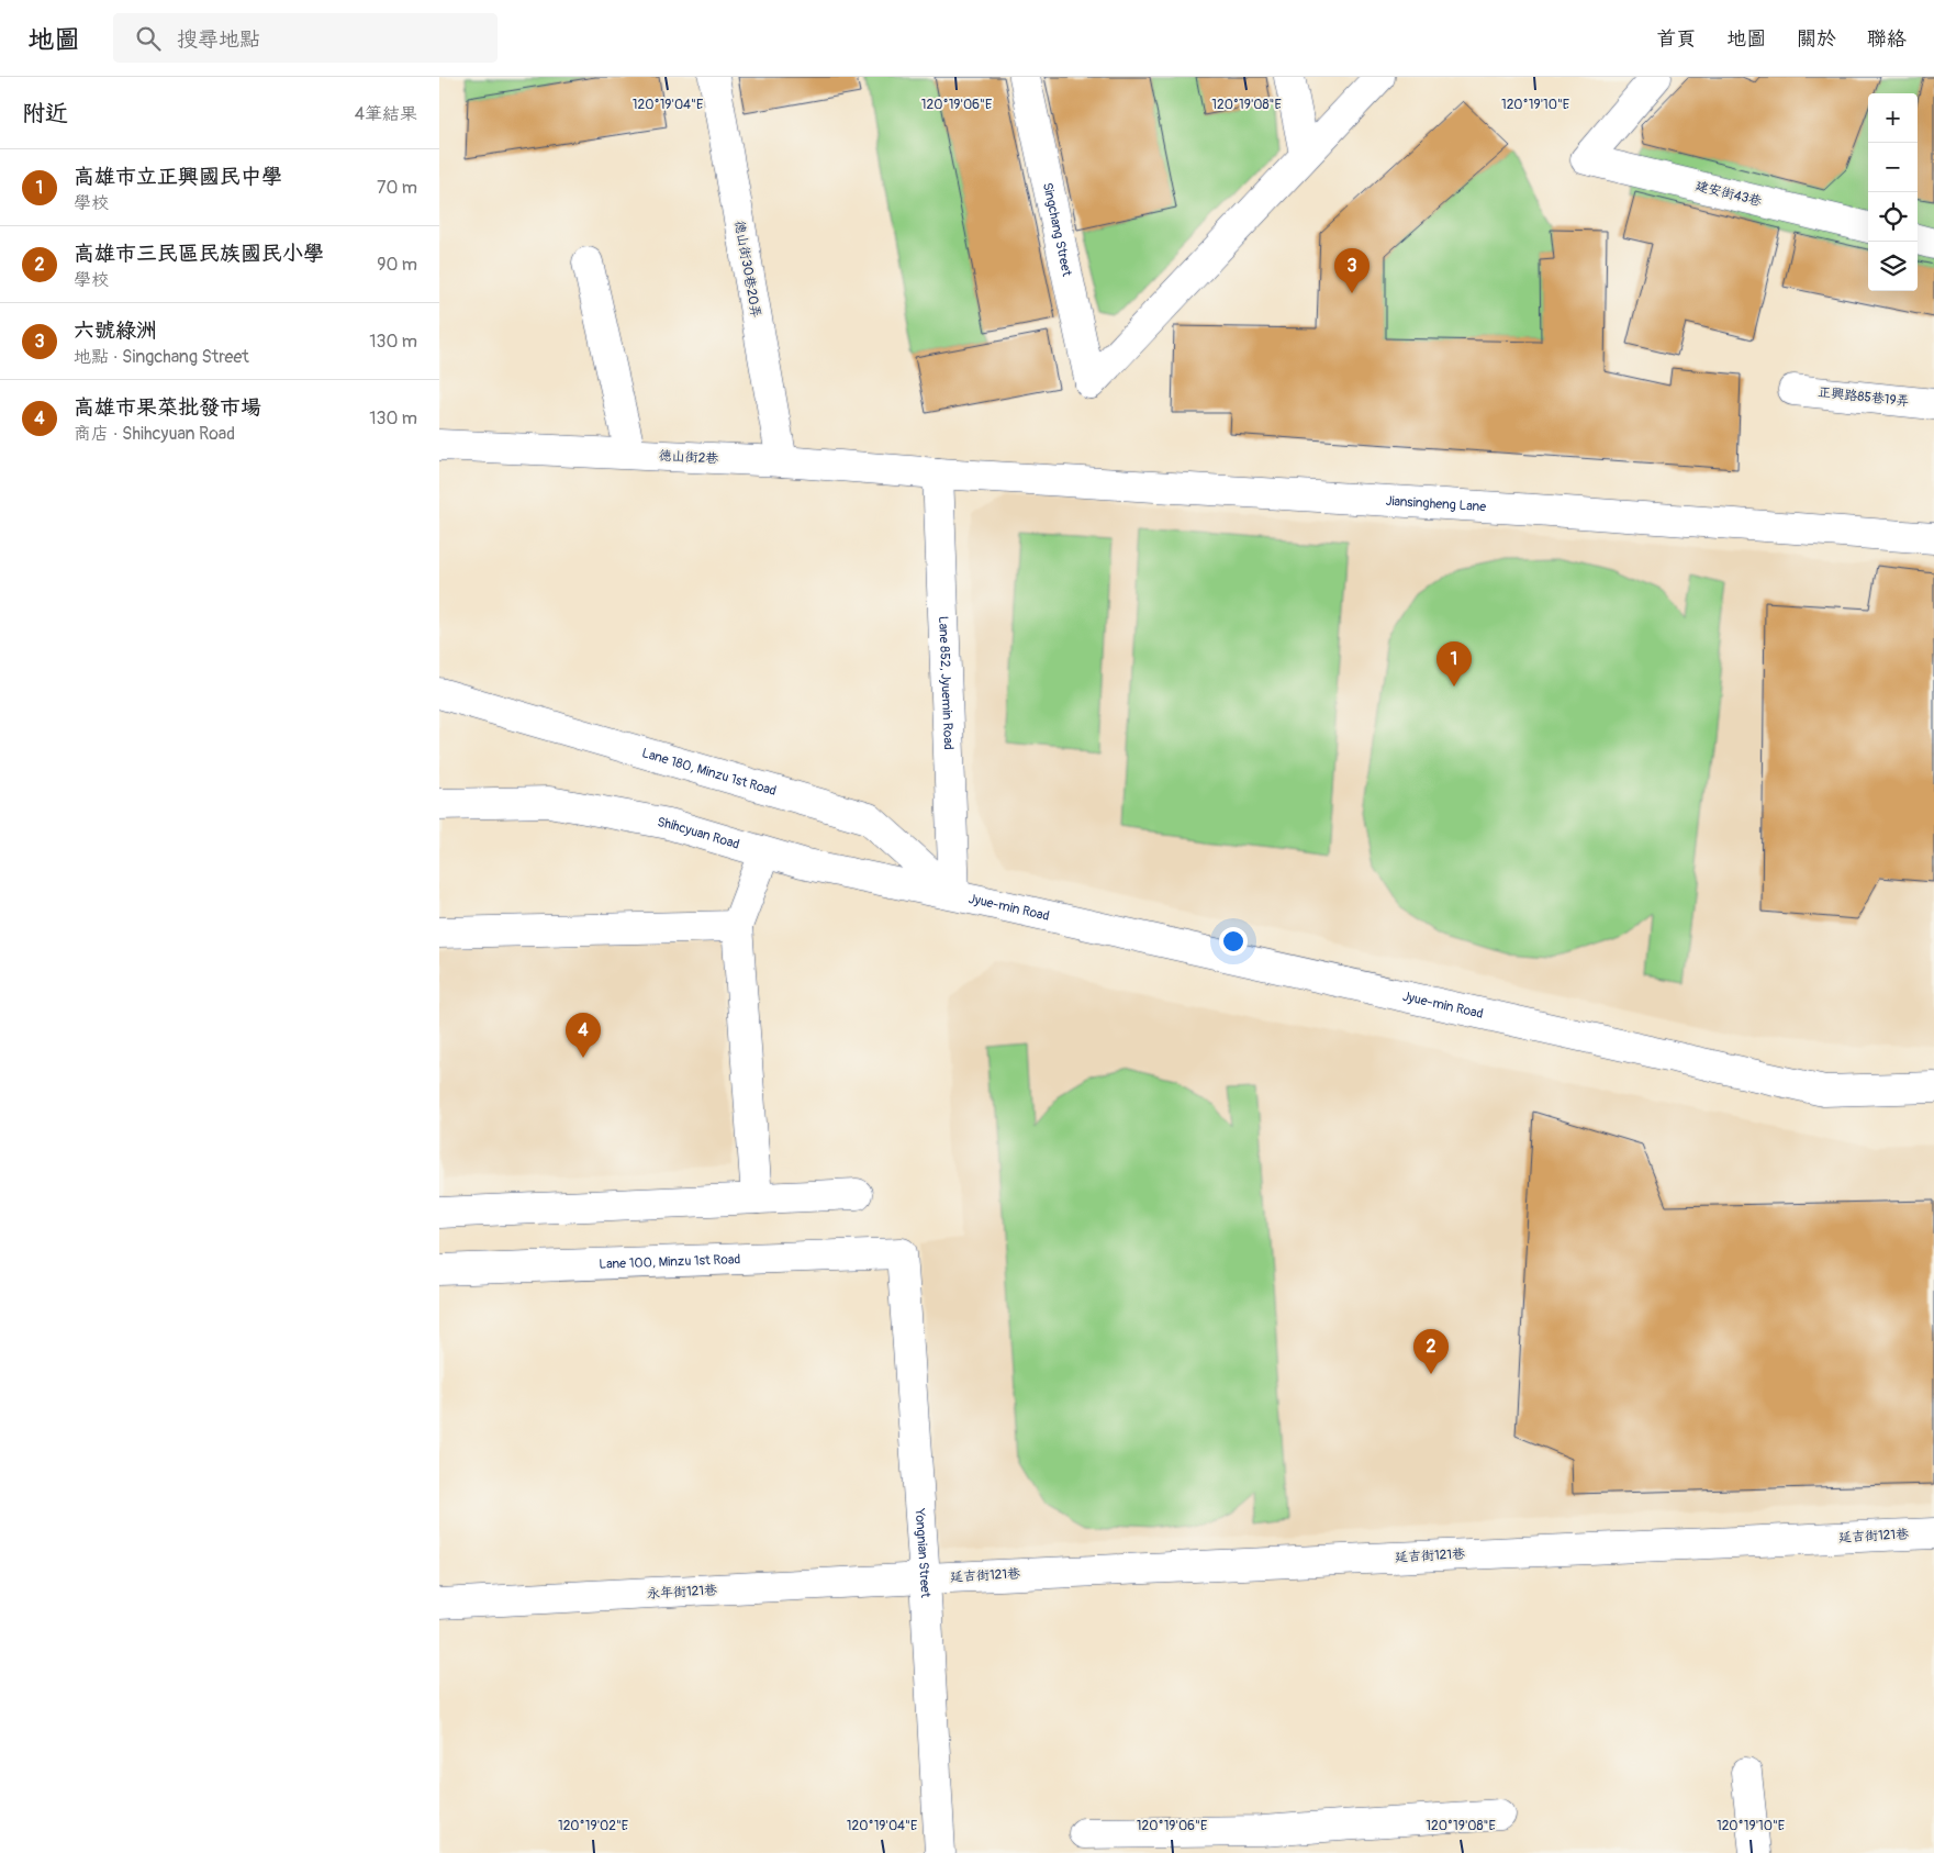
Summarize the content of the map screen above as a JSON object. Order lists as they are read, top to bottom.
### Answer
{
  "streets": {
    "street": [
      "建安街43巷",
      "Singchang Street",
      "德山街30巷20弄",
      "正興路85巷19弄",
      "德山街2巷",
      "Jiansingheng Lane",
      "Lane 852, Jyuemin Road",
      "Lane 180, Minzu 1st Road",
      "Shihcyuan Road",
      "Jyue-min Road",
      "Lane 100, Minzu 1st Road",
      "延吉街121巷",
      "Yongnian Street",
      "永年街121巷"
    ]
  },
  "crossings": [
    ["德山街30巷20弄", "德山街2巷"],
    ["德山街2巷", "Jiansingheng Lane"],
    ["德山街2巷", "Lane 852, Jyuemin Road"],
    ["Jiansingheng Lane", "Lane 852, Jyuemin Road"],
    ["Lane 852, Jyuemin Road", "Lane 180, Minzu 1st Road"],
    ["Lane 852, Jyuemin Road", "Shihcyuan Road"],
    ["Lane 852, Jyuemin Road", "Jyue-min Road"],
    ["Lane 180, Minzu 1st Road", "Shihcyuan Road"],
    ["Lane 180, Minzu 1st Road", "Jyue-min Road"],
    ["Shihcyuan Road", "Jyue-min Road"],
    ["Lane 100, Minzu 1st Road", "Yongnian Street"],
    ["延吉街121巷", "Yongnian Street"],
    ["延吉街121巷", "永年街121巷"],
    ["Yongnian Street", "永年街121巷"]
  ],
  "page": {
    "header": "地圖",
    "search": "搜尋地點",
    "nav": [
      "首頁",
      "地圖",
      "關於",
      "聯絡"
    ],
    "heading": ["附近", "4筆結果"],
    "map_buttons": ["+", "−"],
    "list": [
      {
        "mark": "1",
        "name": "高雄市立正興國民中學",
        "note": "學校",
        "value": "70 m"
      },
      {
        "mark": "2",
        "name": "高雄市三民區民族國民小學",
        "note": "學校",
        "value": "90 m"
      },
      {
        "mark": "3",
        "name": "六號綠洲",
        "note": "地點 · Singchang Street",
        "value": "130 m"
      },
      {
        "mark": "4",
        "name": "高雄市果菜批發市場",
        "note": "商店 · Shihcyuan Road",
        "value": "130 m"
      }
    ],
    "pins": [
      "3",
      "1",
      "4",
      "2"
    ]
  },
  "coordinates": [
    "120°19'04\"E",
    "120°19'06\"E",
    "120°19'08\"E",
    "120°19'10\"E",
    "120°19'02\"E"
  ]
}
